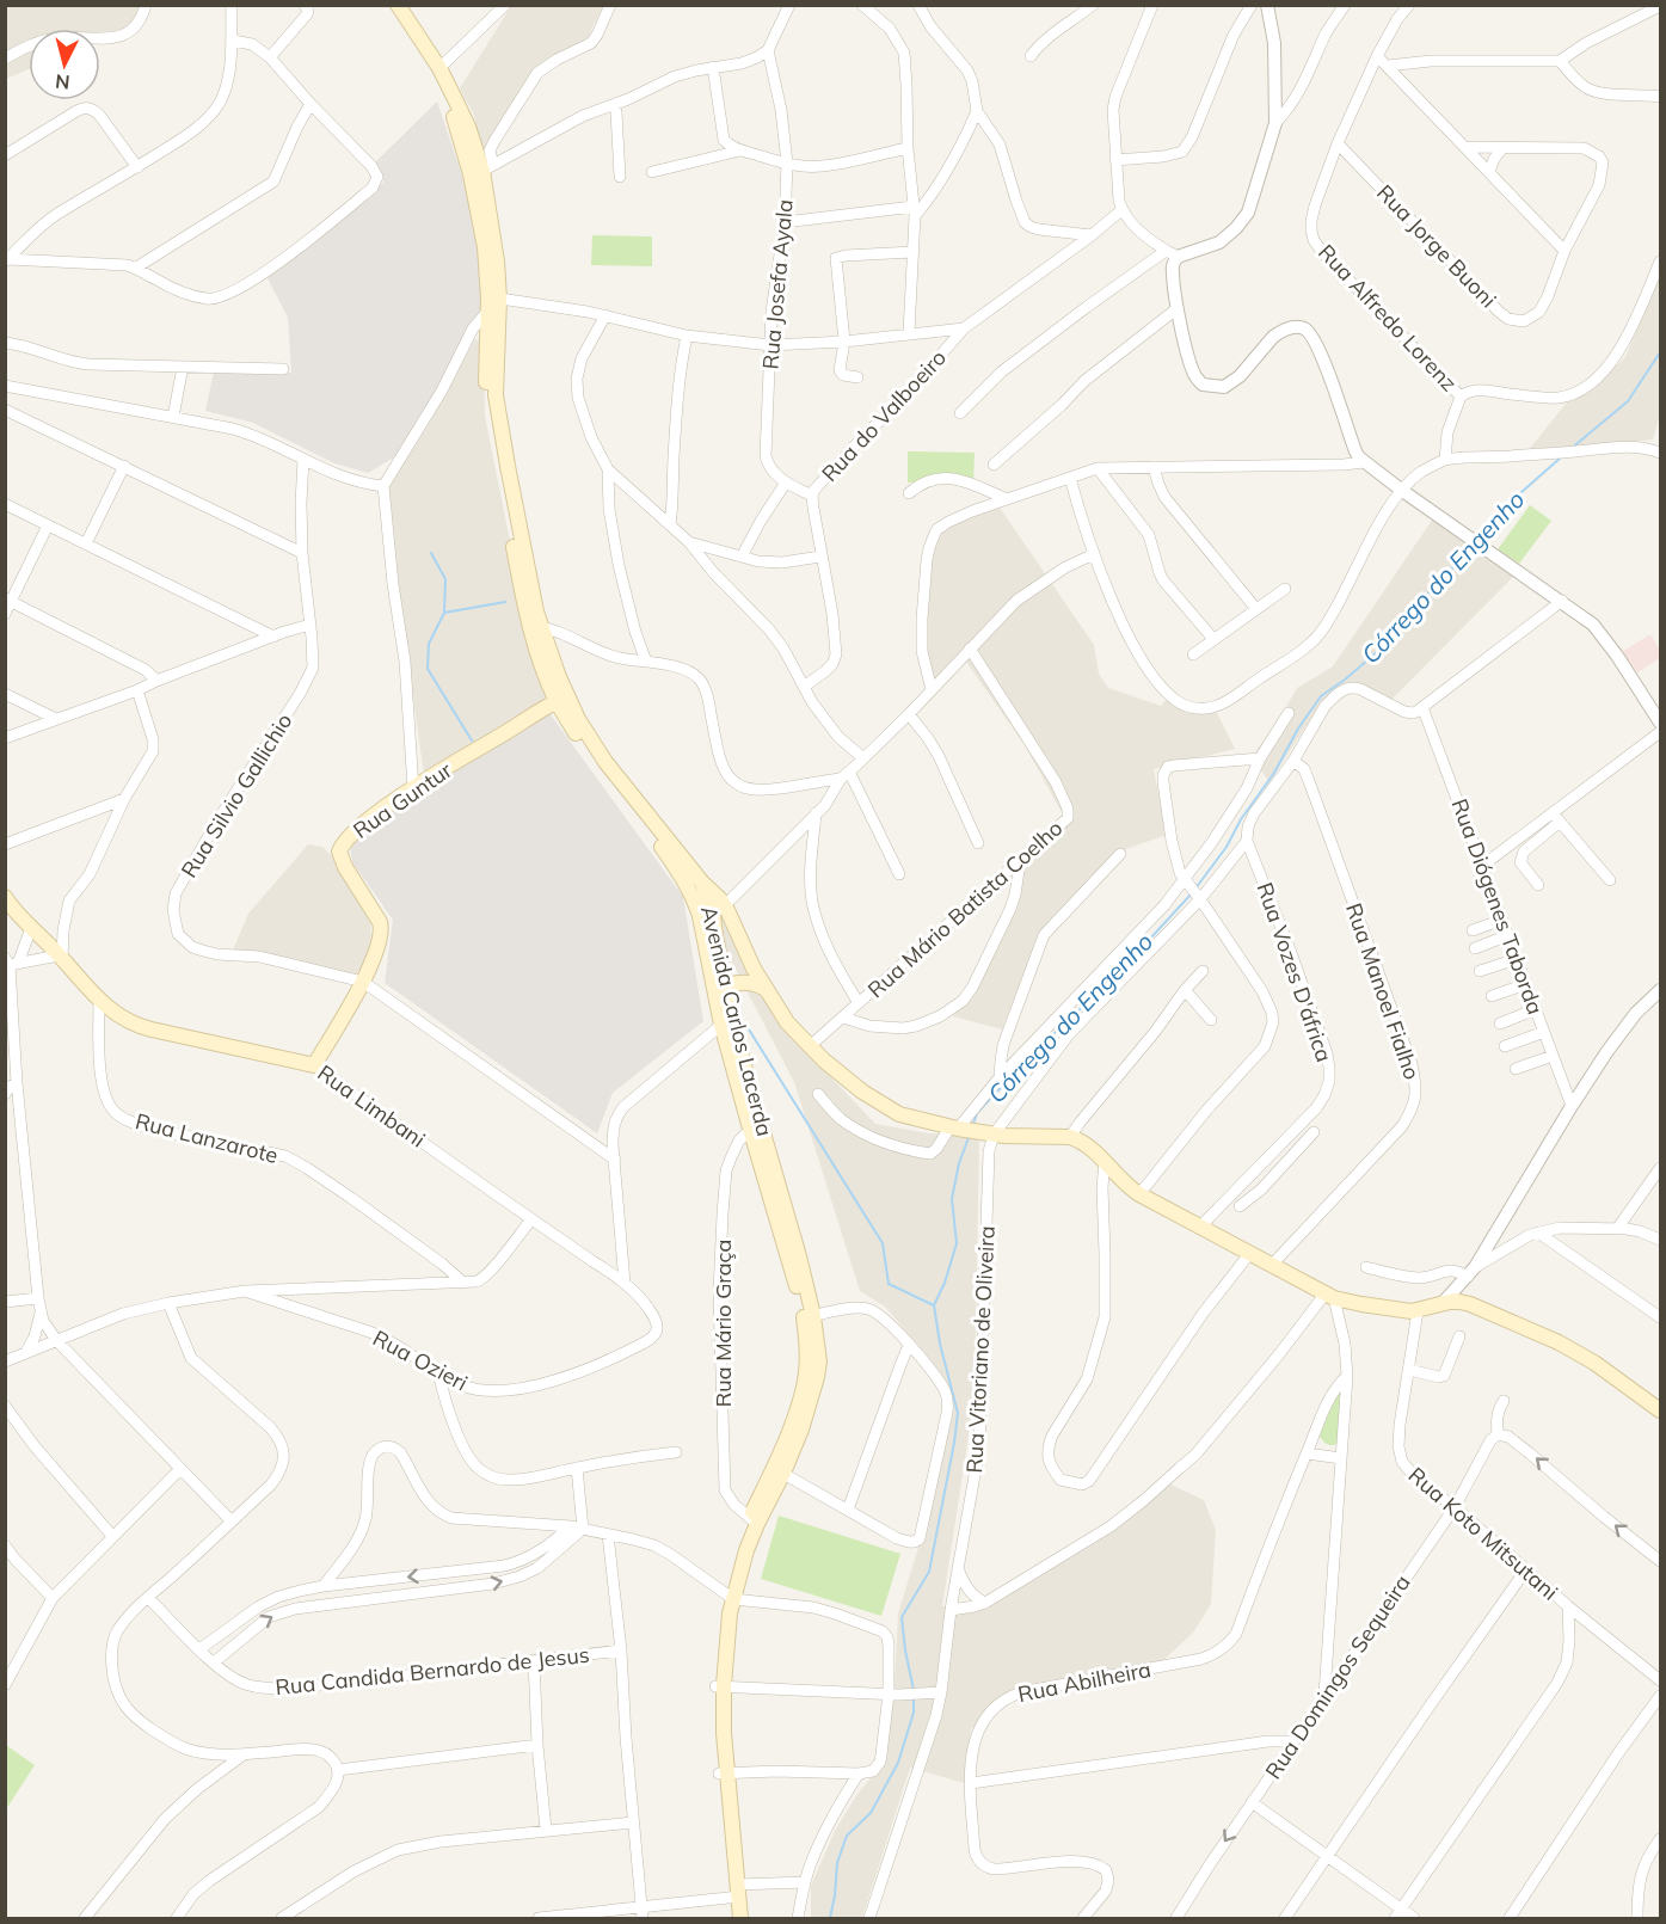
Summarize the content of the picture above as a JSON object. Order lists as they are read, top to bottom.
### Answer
{
  "streets": {
    "main road": ["Rua Guntur", "Avenida Carlos Lacerda", "Rua Limbani"],
    "street": [
      "Rua Jorge Buoni",
      "Rua Josefa Ayala",
      "Rua Alfredo Lorenz",
      "Rua do Valboeiro",
      "Rua Silvio Gallichio",
      "Rua Diógenes Taborda",
      "Rua Mário Batista Coelho",
      "Rua Vozes D'áfrica",
      "Rua Manoel Fialho",
      "Rua Lanzarote",
      "Rua Mário Graça",
      "Rua Vitoriano de Oliveira",
      "Rua Ozieri",
      "Rua Koto Mitsutani",
      "Rua Candida Bernardo de Jesus",
      "Rua Domingos Sequeira",
      "Rua Abilheira"
    ]
  },
  "crossings": [
    ["Rua Jorge Buoni", "Rua Alfredo Lorenz"],
    ["Rua Josefa Ayala", "Rua do Valboeiro"],
    ["Rua Silvio Gallichio", "Rua Guntur"],
    ["Rua Guntur", "Avenida Carlos Lacerda"],
    ["Rua Guntur", "Rua Limbani"],
    ["Avenida Carlos Lacerda", "Rua Mário Graça"],
    ["Rua Limbani", "Rua Lanzarote"],
    ["Rua Limbani", "Rua Ozieri"],
    ["Rua Koto Mitsutani", "Rua Domingos Sequeira"]
  ],
  "water": ["Córrego do Engenho"],
  "north": "bottom"
}
